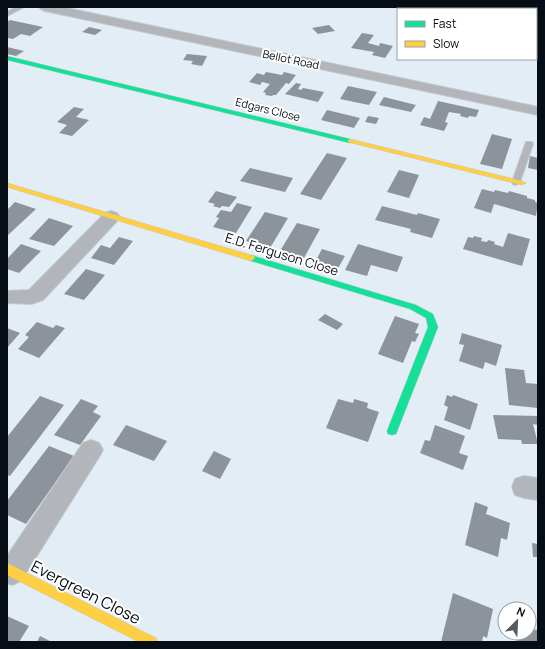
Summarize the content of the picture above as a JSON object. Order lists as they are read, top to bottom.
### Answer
{
  "streets": {
    "street": [
      "Bellot Road",
      "Edgars Close",
      "E.D. Ferguson Close",
      "Evergreen Close"
    ]
  },
  "legend": ["Fast", "Slow"],
  "north": "top right"
}
